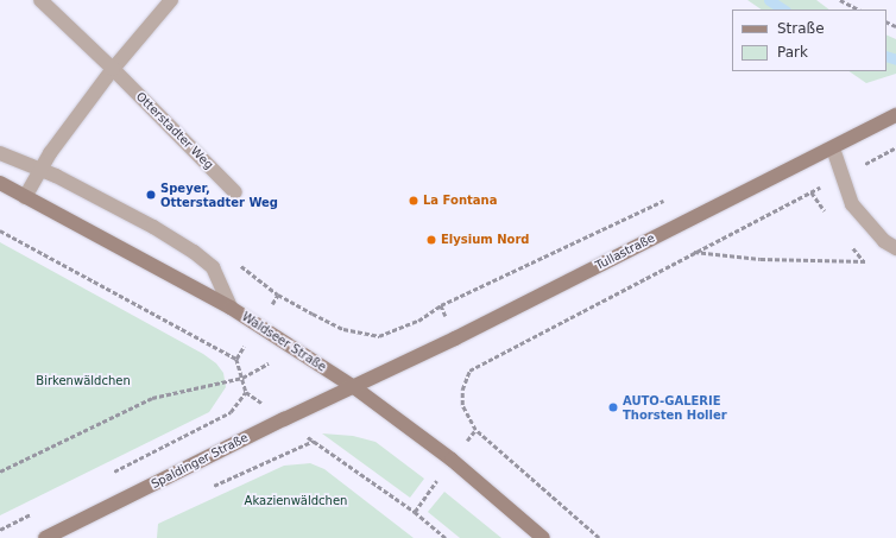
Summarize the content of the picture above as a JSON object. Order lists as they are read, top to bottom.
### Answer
{
  "streets": {
    "street": [
      "Otterstadter Weg",
      "Tullastraße",
      "Waldseer Straße",
      "Spaldinger Straße"
    ]
  },
  "crossings": [
    ["Tullastraße", "Waldseer Straße"],
    ["Tullastraße", "Spaldinger Straße"],
    ["Waldseer Straße", "Spaldinger Straße"]
  ],
  "parks": ["Birkenwäldchen", "Akazienwäldchen"],
  "places": [
    "Speyer, Otterstadter Weg",
    "La Fontana",
    "Elysium Nord",
    "AUTO-GALERIE Thorsten Holler"
  ],
  "legend": ["Straße", "Park"]
}
